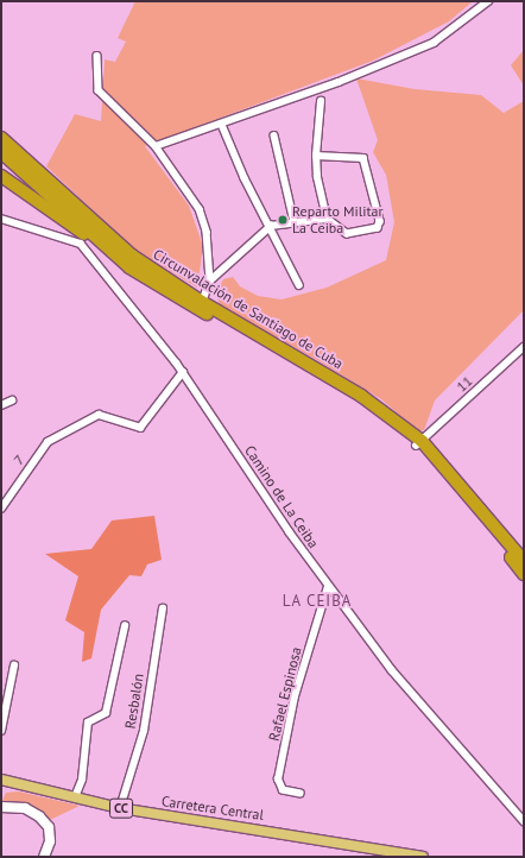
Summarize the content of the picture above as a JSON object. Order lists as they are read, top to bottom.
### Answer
{
  "streets": {
    "highway": ["Circunvalación de Santiago de Cuba"],
    "main road": ["CC", "Carretera Central"],
    "street": [
      "11",
      "7",
      "Camino de La Ceiba",
      "Rafael Espinosa",
      "Resbalón"
    ]
  },
  "crossings": [
    ["Circunvalación de Santiago de Cuba", "11"],
    ["7", "Camino de La Ceiba"],
    ["Camino de La Ceiba", "Rafael Espinosa"],
    ["Resbalón", "Carretera Central"]
  ],
  "districts": ["LA CEIBA"],
  "places": ["Reparto Militar La Ceiba"]
}
